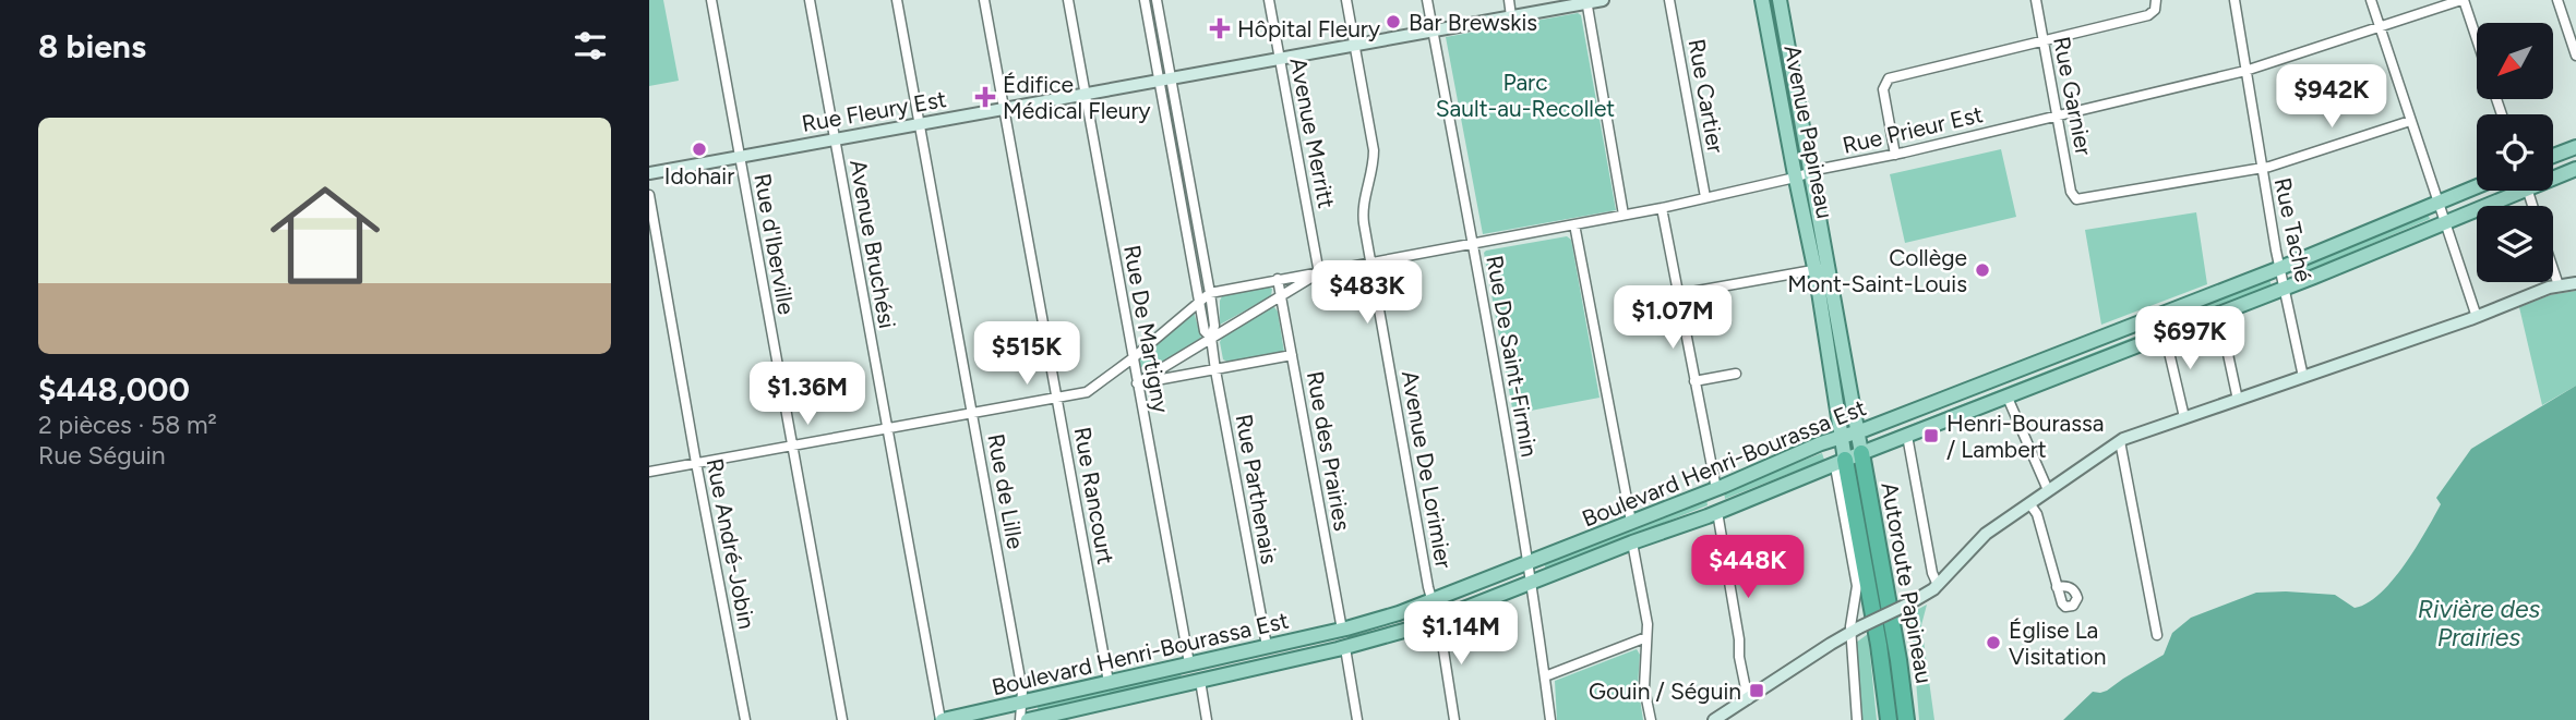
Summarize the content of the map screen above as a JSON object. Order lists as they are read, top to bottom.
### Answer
{
  "streets": {
    "highway": ["Autoroute Papineau"],
    "main road": ["Avenue Papineau", "Boulevard Henri-Bourassa Est"],
    "street": [
      "Rue Cartier",
      "Rue Garnier",
      "Rue Fleury Est",
      "Rue Prieur Est",
      "Avenue Merritt",
      "Rue Taché",
      "Rue d'Iberville",
      "Avenue Bruchési",
      "Rue De Martigny",
      "Rue De Saint-Firmin",
      "Rue des Prairies",
      "Avenue De Lorimier",
      "Rue Parthenais",
      "Rue de Lille",
      "Rue Rancourt",
      "Rue André-Jobin"
    ]
  },
  "crossings": [
    ["Rue Cartier", "Rue Prieur Est"],
    ["Rue Garnier", "Rue Prieur Est"],
    ["Rue Garnier", "Rue Taché"],
    ["Rue Fleury Est", "Avenue Merritt"],
    ["Rue Fleury Est", "Rue d'Iberville"],
    ["Rue Fleury Est", "Avenue Bruchési"],
    ["Rue Fleury Est", "Rue De Martigny"],
    ["Rue Fleury Est", "Rue De Saint-Firmin"],
    ["Rue Fleury Est", "Avenue De Lorimier"],
    ["Rue Fleury Est", "Rue Parthenais"],
    ["Rue Fleury Est", "Rue de Lille"],
    ["Rue Fleury Est", "Rue Rancourt"],
    ["Rue Prieur Est", "Avenue Papineau"],
    ["Rue Prieur Est", "Avenue Merritt"],
    ["Rue Prieur Est", "Rue Taché"],
    ["Rue Prieur Est", "Rue d'Iberville"],
    ["Rue Prieur Est", "Avenue Bruchési"],
    ["Rue Prieur Est", "Rue De Martigny"],
    ["Rue Prieur Est", "Rue De Saint-Firmin"],
    ["Rue Prieur Est", "Rue des Prairies"],
    ["Rue Prieur Est", "Avenue De Lorimier"],
    ["Rue Prieur Est", "Rue Parthenais"],
    ["Rue Prieur Est", "Rue de Lille"],
    ["Rue Prieur Est", "Rue Rancourt"],
    ["Rue Prieur Est", "Rue André-Jobin"],
    ["Avenue Papineau", "Boulevard Henri-Bourassa Est"],
    ["Avenue Papineau", "Autoroute Papineau"],
    ["Rue Taché", "Boulevard Henri-Bourassa Est"],
    ["Avenue Bruchési", "Boulevard Henri-Bourassa Est"],
    ["Rue De Martigny", "Boulevard Henri-Bourassa Est"],
    ["Rue De Saint-Firmin", "Boulevard Henri-Bourassa Est"],
    ["Rue des Prairies", "Boulevard Henri-Bourassa Est"],
    ["Boulevard Henri-Bourassa Est", "Avenue De Lorimier"],
    ["Boulevard Henri-Bourassa Est", "Rue Parthenais"],
    ["Boulevard Henri-Bourassa Est", "Rue de Lille"],
    ["Boulevard Henri-Bourassa Est", "Rue Rancourt"],
    ["Boulevard Henri-Bourassa Est", "Autoroute Papineau"]
  ],
  "water": ["Rivière des Prairies"],
  "parks": ["Parc Sault-au-Recollet"],
  "places": {
    "other": [
      "Bar Brewskis",
      "Idohair",
      "Collège Mont-Saint-Louis",
      "Église La Visitation"
    ],
    "health": ["Hôpital Fleury", "Édifice Médical Fleury"],
    "transit": ["Henri-Bourassa / Lambert", "Gouin / Séguin"]
  },
  "north": "bottom left",
  "page": {
    "heading": "8 biens",
    "price": [
      "$942K",
      "$483K",
      "$1.07M",
      "$697K",
      "$515K",
      "$1.36M",
      "$448K",
      "$1.14M"
    ],
    "list": [
      {
        "name": "$448,000",
        "note": "2 pièces · 58 m² · Rue Séguin"
      }
    ]
  }
}
